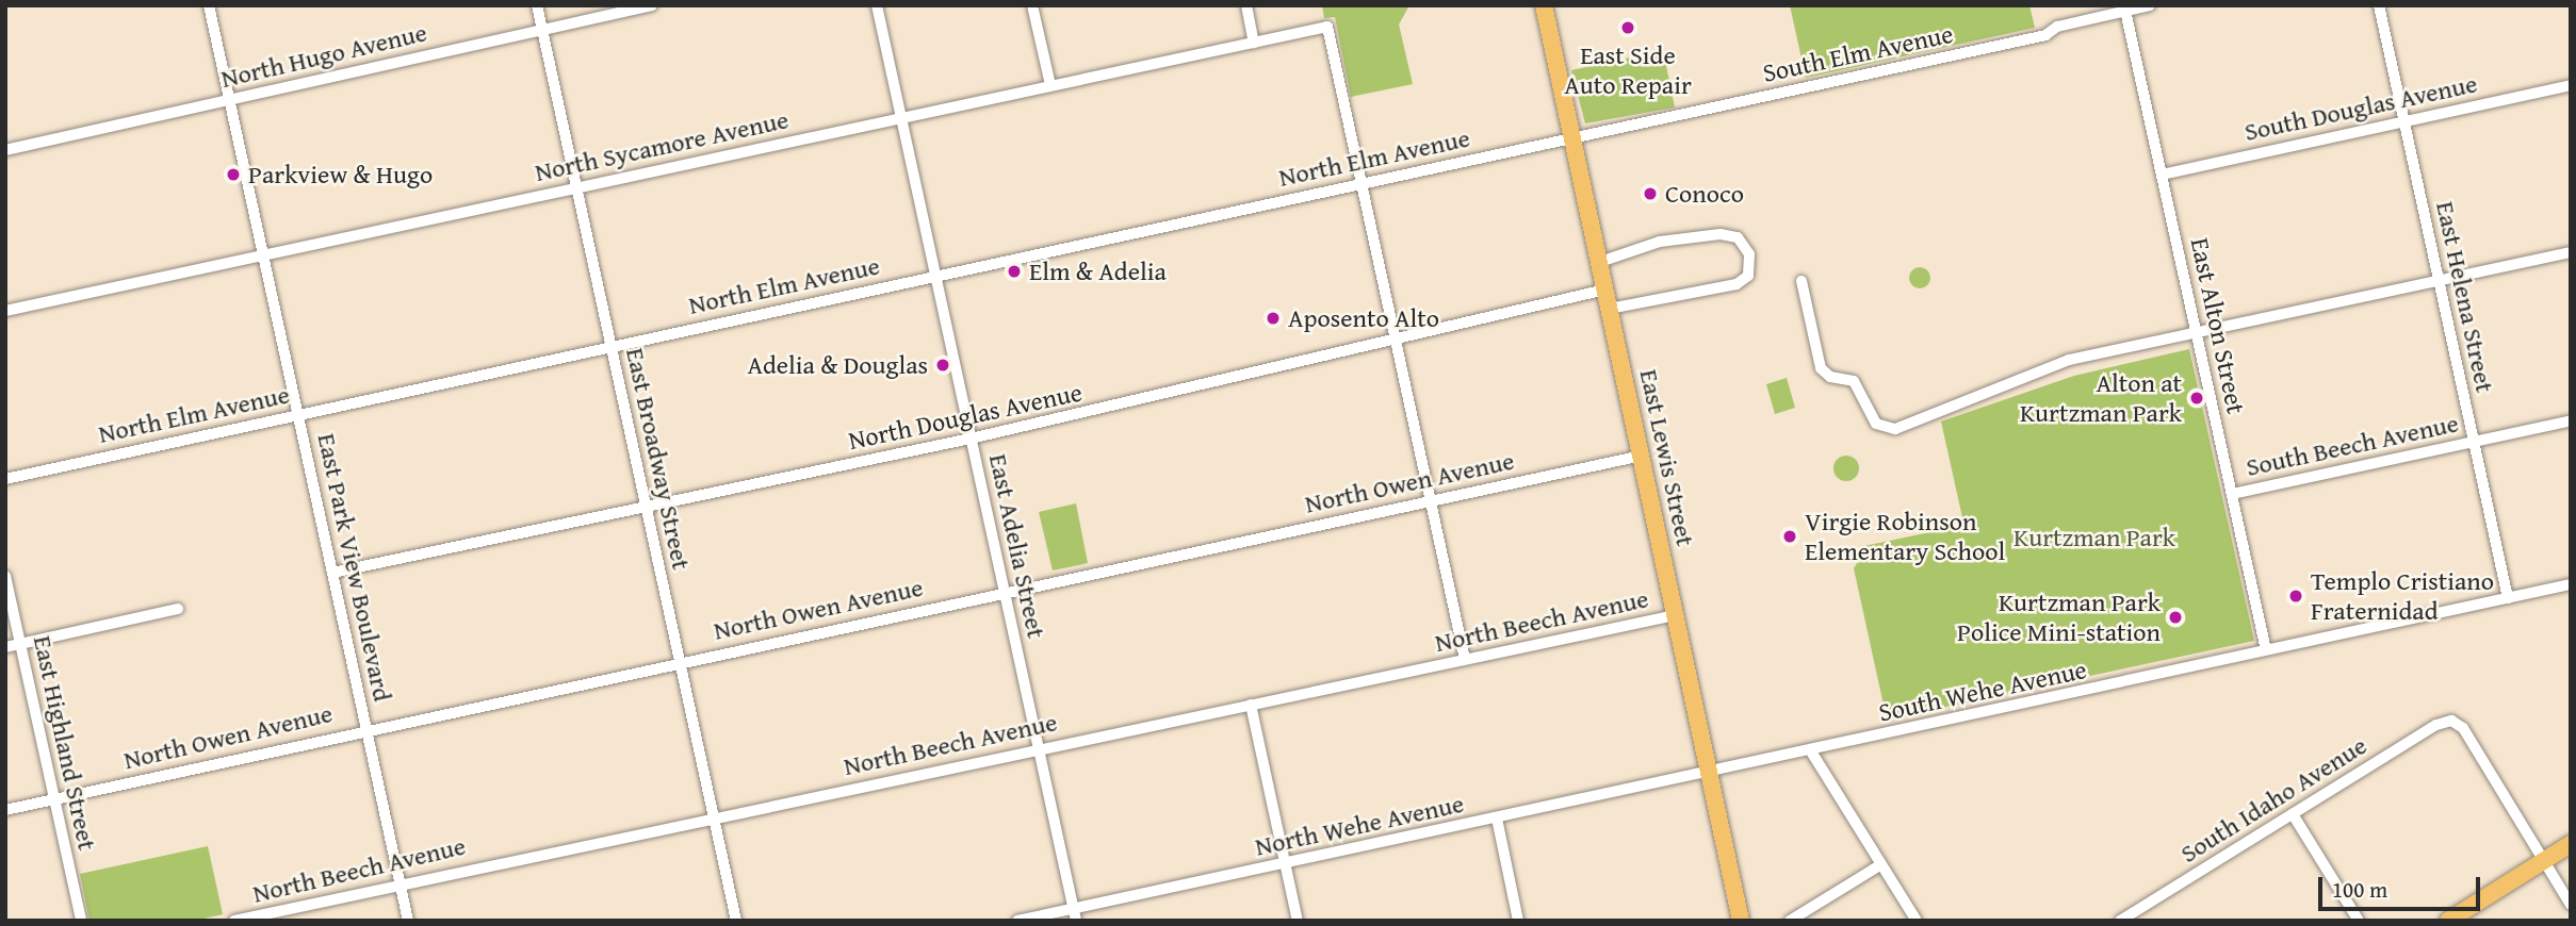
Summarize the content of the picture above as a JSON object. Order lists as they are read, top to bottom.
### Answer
{
  "streets": {
    "main road": ["East Lewis Street"],
    "street": [
      "South Elm Avenue",
      "North Hugo Avenue",
      "South Douglas Avenue",
      "North Sycamore Avenue",
      "North Elm Avenue",
      "East Helena Street",
      "East Alton Street",
      "North Douglas Avenue",
      "South Beech Avenue",
      "East Broadway Street",
      "North Owen Avenue",
      "East Adelia Street",
      "East Park View Boulevard",
      "North Beech Avenue",
      "South Wehe Avenue",
      "East Highland Street",
      "South Idaho Avenue",
      "North Wehe Avenue"
    ]
  },
  "crossings": [
    ["South Elm Avenue", "North Elm Avenue"],
    ["South Elm Avenue", "East Alton Street"],
    ["South Elm Avenue", "East Lewis Street"],
    ["North Hugo Avenue", "East Broadway Street"],
    ["North Hugo Avenue", "East Park View Boulevard"],
    ["South Douglas Avenue", "East Helena Street"],
    ["South Douglas Avenue", "East Alton Street"],
    ["North Sycamore Avenue", "North Elm Avenue"],
    ["North Sycamore Avenue", "East Broadway Street"],
    ["North Sycamore Avenue", "East Adelia Street"],
    ["North Sycamore Avenue", "East Park View Boulevard"],
    ["North Elm Avenue", "East Lewis Street"],
    ["North Elm Avenue", "East Broadway Street"],
    ["North Elm Avenue", "East Adelia Street"],
    ["North Elm Avenue", "East Park View Boulevard"],
    ["East Helena Street", "South Beech Avenue"],
    ["East Helena Street", "South Wehe Avenue"],
    ["East Alton Street", "South Beech Avenue"],
    ["East Alton Street", "South Wehe Avenue"],
    ["North Douglas Avenue", "East Lewis Street"],
    ["North Douglas Avenue", "East Broadway Street"],
    ["North Douglas Avenue", "East Adelia Street"],
    ["North Douglas Avenue", "East Park View Boulevard"],
    ["East Lewis Street", "North Owen Avenue"],
    ["East Lewis Street", "North Beech Avenue"],
    ["East Lewis Street", "South Wehe Avenue"],
    ["East Lewis Street", "North Wehe Avenue"],
    ["East Broadway Street", "North Owen Avenue"],
    ["East Broadway Street", "North Beech Avenue"],
    ["North Owen Avenue", "East Adelia Street"],
    ["North Owen Avenue", "East Park View Boulevard"],
    ["North Owen Avenue", "East Highland Street"],
    ["East Adelia Street", "North Beech Avenue"],
    ["East Adelia Street", "North Wehe Avenue"],
    ["East Park View Boulevard", "North Beech Avenue"],
    ["South Wehe Avenue", "North Wehe Avenue"]
  ],
  "parks": ["Kurtzman Park"],
  "places": [
    "East Side Auto Repair",
    "Parkview & Hugo",
    "Conoco",
    "Elm & Adelia",
    "Aposento Alto",
    "Adelia & Douglas",
    "Alton at Kurtzman Park",
    "Virgie Robinson Elementary School",
    "Templo Cristiano Fraternidad",
    "Kurtzman Park Police Mini-station"
  ],
  "scale_bar": "100 m"
}
